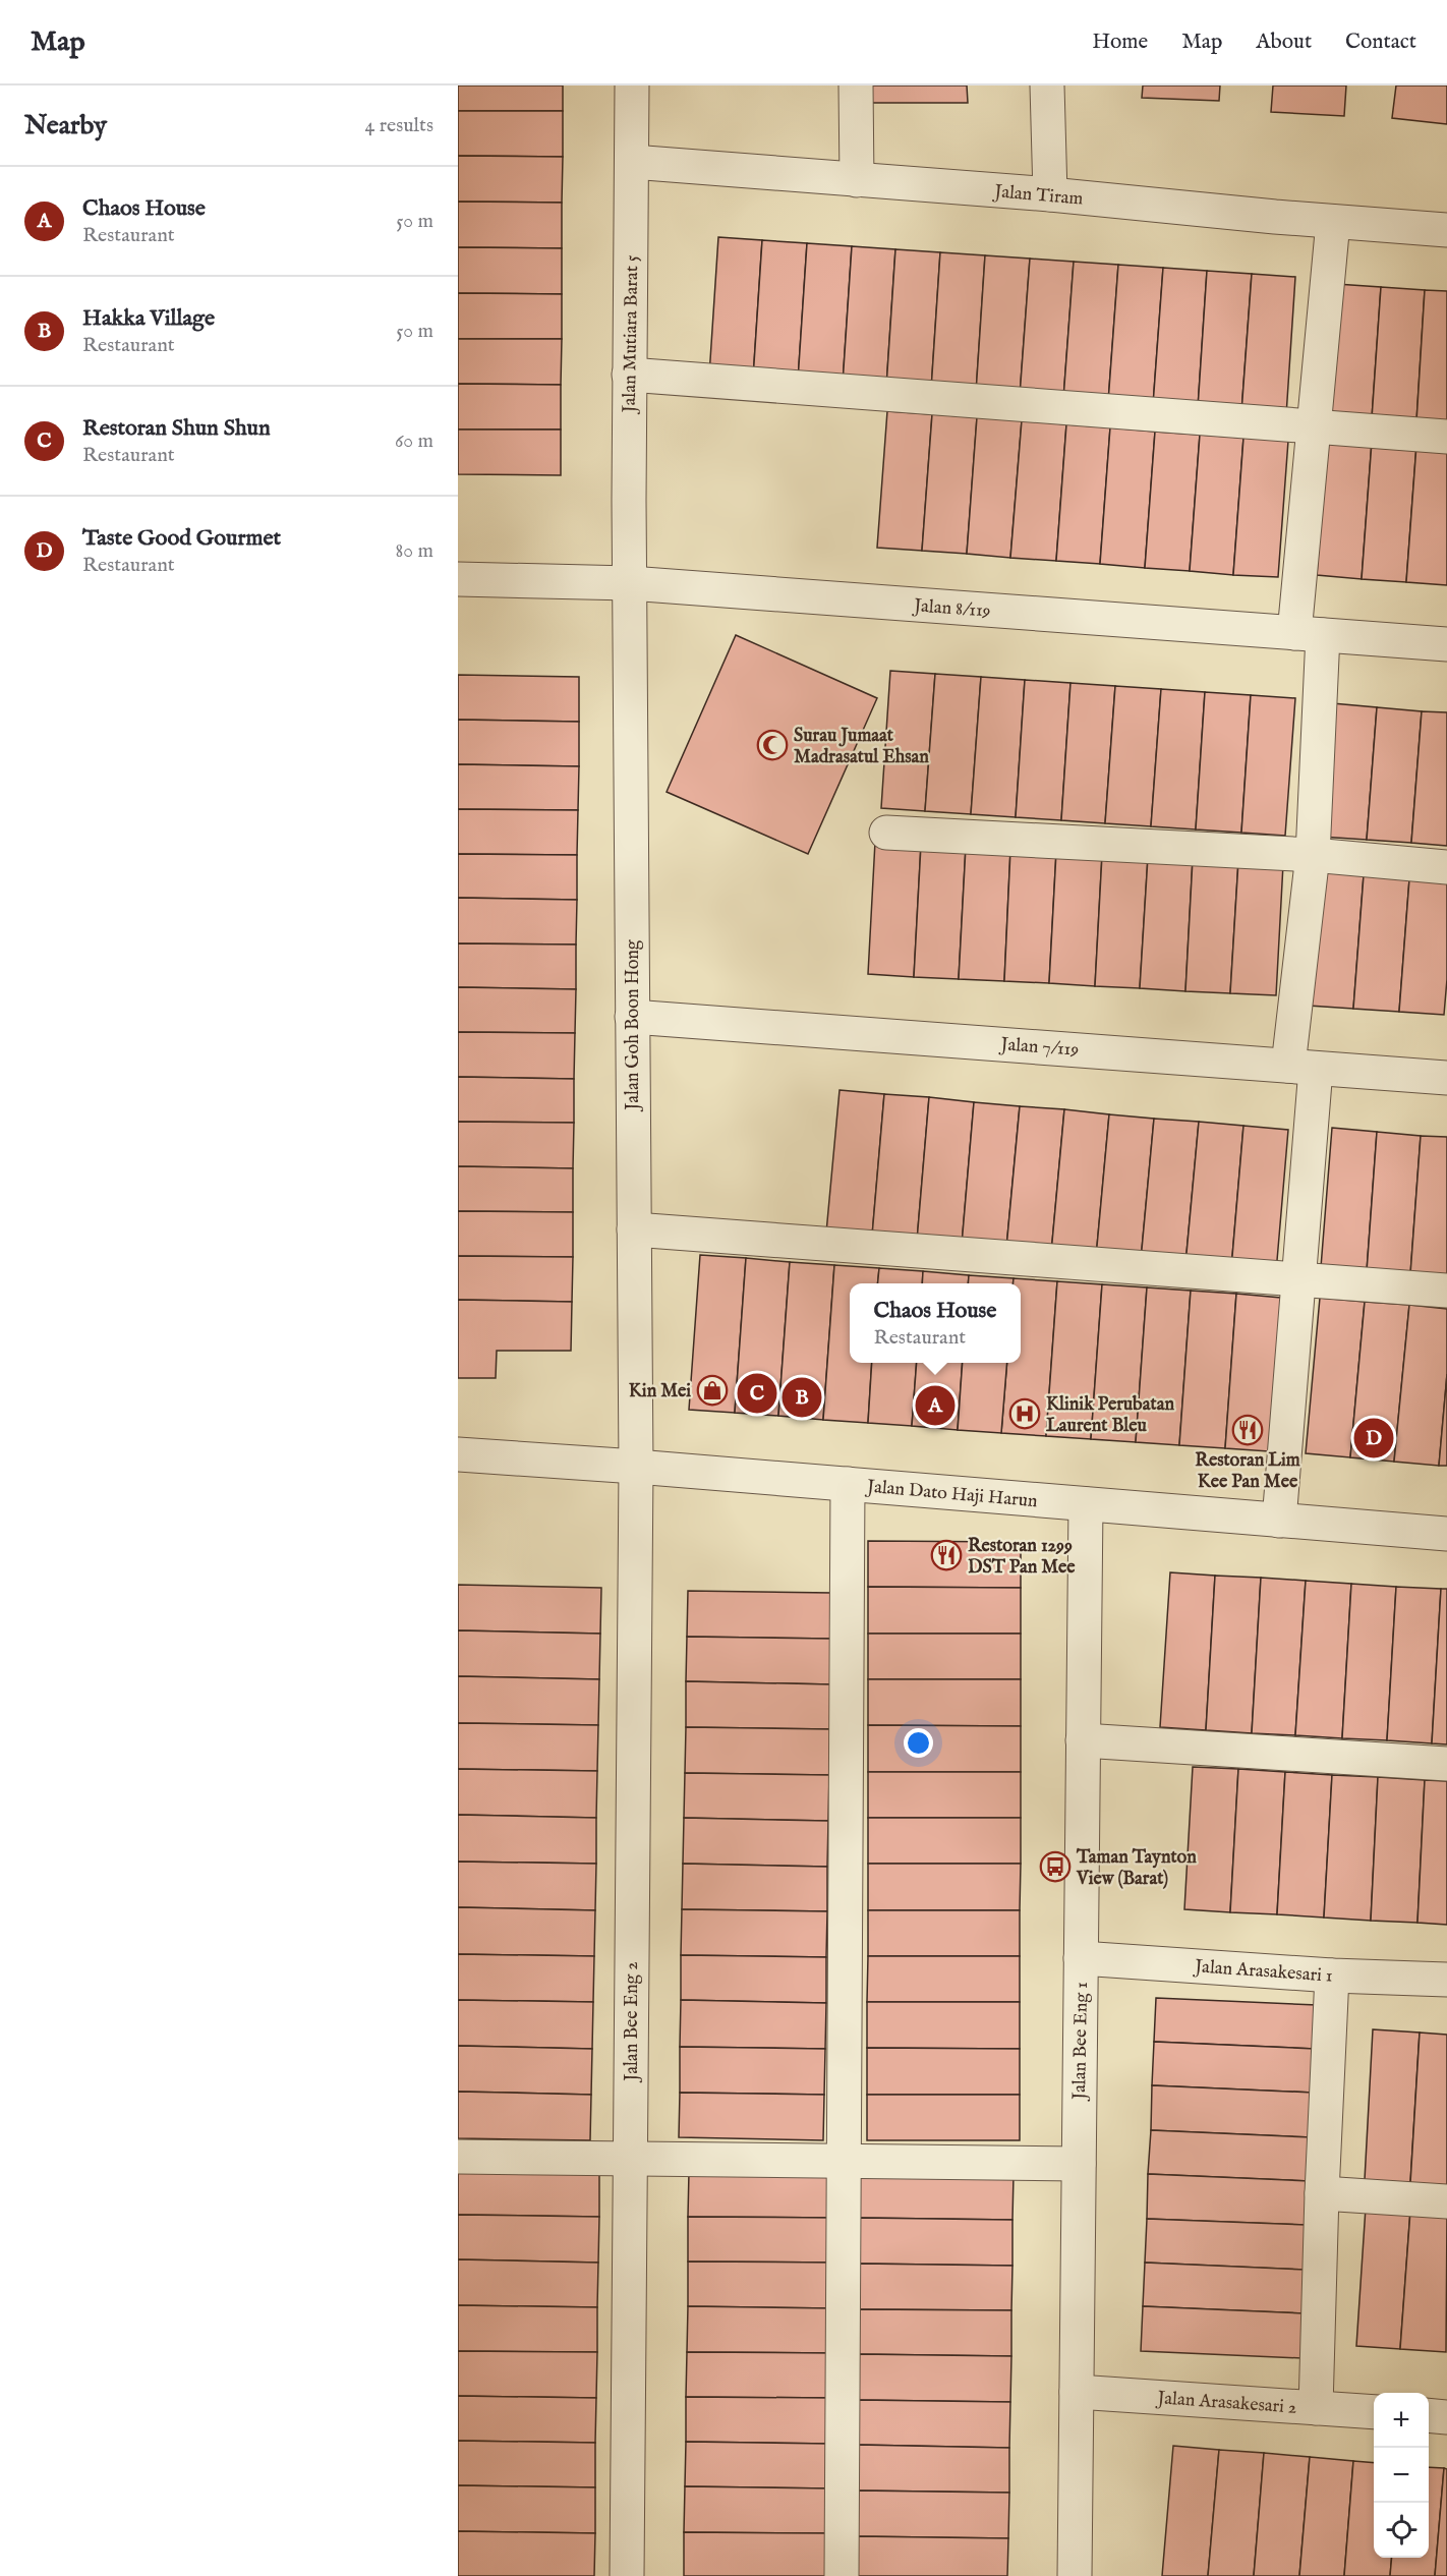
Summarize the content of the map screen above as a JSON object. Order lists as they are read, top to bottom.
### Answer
{
  "streets": {
    "street": [
      "Jalan Tiram",
      "Jalan Mutiara Barat 5",
      "Jalan 8/119",
      "Jalan Goh Boon Hong",
      "Jalan 7/119",
      "Jalan Dato Haji Harun",
      "Jalan Arasakesari 1",
      "Jalan Bee Eng 2",
      "Jalan Bee Eng 1",
      "Jalan Arasakesari 2"
    ]
  },
  "crossings": [
    ["Jalan Tiram", "Jalan Mutiara Barat 5"],
    ["Jalan Mutiara Barat 5", "Jalan 8/119"],
    ["Jalan Mutiara Barat 5", "Jalan Goh Boon Hong"],
    ["Jalan 8/119", "Jalan Goh Boon Hong"],
    ["Jalan Goh Boon Hong", "Jalan 7/119"],
    ["Jalan Goh Boon Hong", "Jalan Dato Haji Harun"],
    ["Jalan Goh Boon Hong", "Jalan Bee Eng 2"],
    ["Jalan Dato Haji Harun", "Jalan Bee Eng 2"],
    ["Jalan Dato Haji Harun", "Jalan Bee Eng 1"],
    ["Jalan Arasakesari 1", "Jalan Bee Eng 1"],
    ["Jalan Bee Eng 1", "Jalan Arasakesari 2"]
  ],
  "places": {
    "mosque": ["Surau Jumaat Madrasatul Ehsan"],
    "shop": ["Kin Mei"],
    "hospital": ["Klinik Perubatan Laurent Bleu"],
    "restaurant": ["Restoran Lim Kee Pan Mee", "Restoran 1299 DST Pan Mee"],
    "bus stop": ["Taman Taynton View (Barat)"]
  },
  "page": {
    "header": "Map",
    "nav": [
      "Home",
      "Map",
      "About",
      "Contact"
    ],
    "heading": ["Nearby", "4 results"],
    "list": [
      {
        "mark": "A",
        "name": "Chaos House",
        "note": "Restaurant",
        "value": "50 m"
      },
      {
        "mark": "B",
        "name": "Hakka Village",
        "note": "Restaurant",
        "value": "50 m"
      },
      {
        "mark": "C",
        "name": "Restoran Shun Shun",
        "note": "Restaurant",
        "value": "60 m"
      },
      {
        "mark": "D",
        "name": "Taste Good Gourmet",
        "note": "Restaurant",
        "value": "80 m"
      }
    ],
    "popup": ["Chaos House", "Restaurant"],
    "pins": [
      "C",
      "B",
      "A",
      "D"
    ],
    "map_buttons": ["+", "−"]
  }
}
